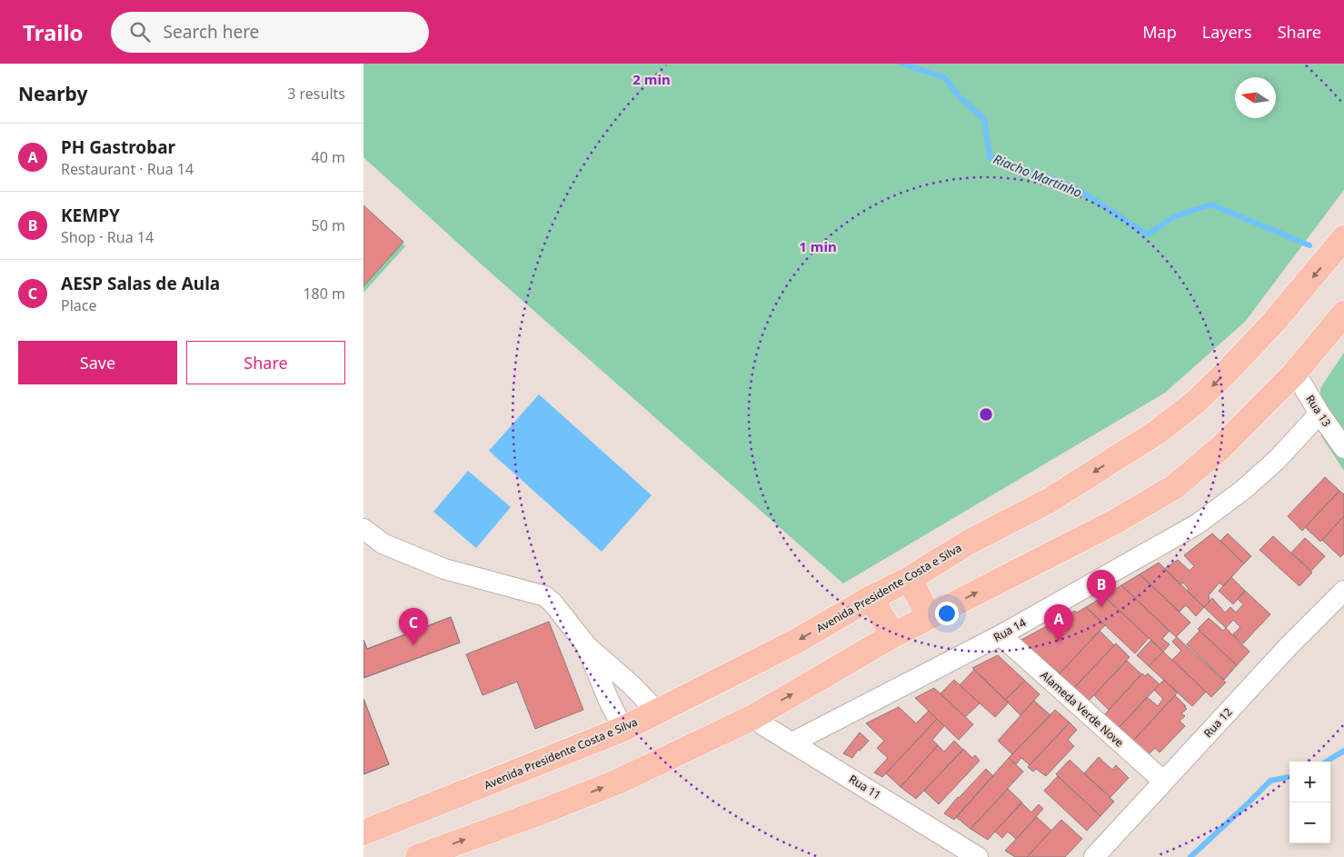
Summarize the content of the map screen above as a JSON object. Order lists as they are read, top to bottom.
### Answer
{
  "streets": {
    "main road": ["Avenida Presidente Costa e Silva"],
    "street": [
      "Rua 13",
      "Rua 14",
      "Alameda Verde Nove",
      "Rua 12",
      "Rua 11"
    ]
  },
  "crossings": [
    ["Rua 13", "Rua 14"],
    ["Rua 14", "Alameda Verde Nove"],
    ["Rua 14", "Rua 11"],
    ["Alameda Verde Nove", "Rua 12"]
  ],
  "water": ["Riacho Martinho"],
  "north": "left",
  "page": {
    "header": "Trailo",
    "search": "Search here",
    "nav": ["Map", "Layers", "Share"],
    "heading": ["Nearby", "3 results"],
    "list": [
      {
        "mark": "A",
        "name": "PH Gastrobar",
        "note": "Restaurant · Rua 14",
        "value": "40 m"
      },
      {
        "mark": "B",
        "name": "KEMPY",
        "note": "Shop · Rua 14",
        "value": "50 m"
      },
      {
        "mark": "C",
        "name": "AESP Salas de Aula",
        "note": "Place",
        "value": "180 m"
      }
    ],
    "buttons": ["Save", "Share"],
    "pins": ["B", "A", "C"],
    "map_buttons": ["+", "−"]
  },
  "rings": ["2 min", "1 min"]
}
